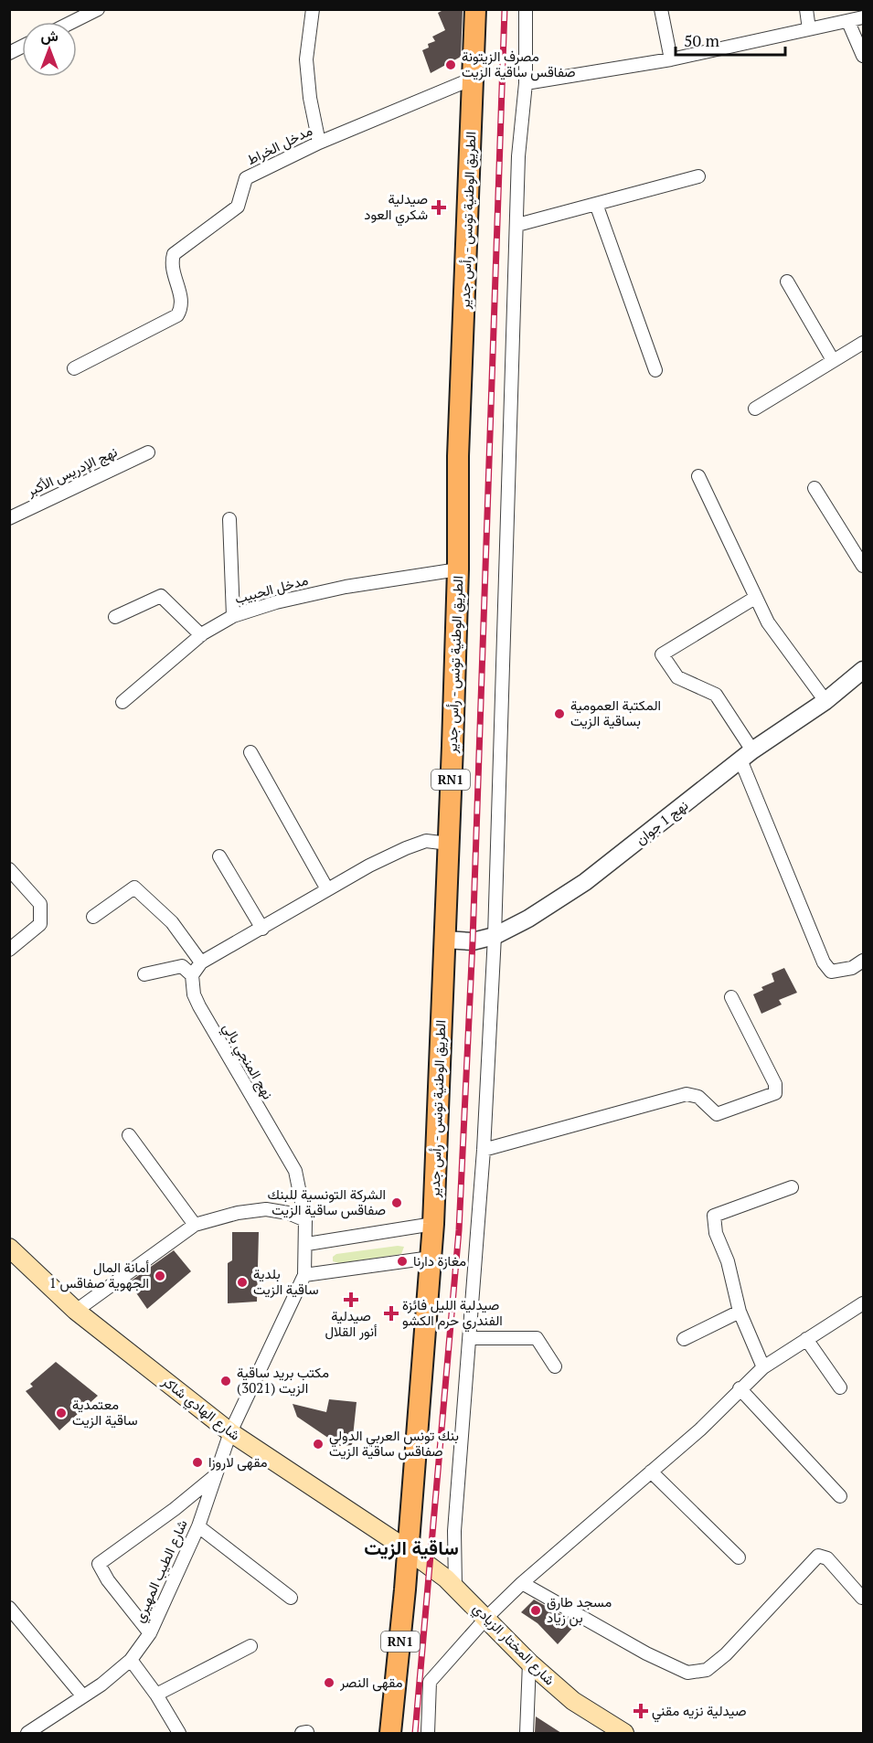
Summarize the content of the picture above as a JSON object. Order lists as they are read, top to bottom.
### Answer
{
  "streets": {
    "main road": [
      "الطريق الوطنية تونس - رأس جدير",
      "RN1",
      "شارع الهادي شاكر",
      "شارع المختار الزيادي"
    ],
    "street": [
      "مدخل الخراط",
      "نهج الإدريس الأكبر",
      "مدخل الحبيب",
      "نهج 1 جوان",
      "نهج المنجي بالي",
      "شارع الطيب المهيري"
    ]
  },
  "crossings": [
    ["مدخل الخراط", "الطريق الوطنية تونس - رأس جدير"],
    ["الطريق الوطنية تونس - رأس جدير", "مدخل الحبيب"],
    ["الطريق الوطنية تونس - رأس جدير", "RN1"],
    ["الطريق الوطنية تونس - رأس جدير", "نهج 1 جوان"],
    ["الطريق الوطنية تونس - رأس جدير", "شارع الهادي شاكر"],
    ["الطريق الوطنية تونس - رأس جدير", "شارع المختار الزيادي"],
    ["RN1", "شارع الهادي شاكر"],
    ["RN1", "شارع المختار الزيادي"],
    ["نهج المنجي بالي", "شارع الهادي شاكر"],
    ["نهج المنجي بالي", "شارع الطيب المهيري"],
    ["شارع الهادي شاكر", "شارع الطيب المهيري"],
    ["شارع الهادي شاكر", "شارع المختار الزيادي"]
  ],
  "districts": ["ساقية الزيت"],
  "places": {
    "other": [
      "مصرف الزيتونة صفاقس ساقية الزيت",
      "المكتبة العمومية بساقية الزيت",
      "الشركة التونسية للبنك صفاقس ساقية الزيت",
      "مغازة دارنا",
      "أمانة المال الجهوية صفاقس 1",
      "بلدية ساقية الزيت",
      "مكتب بريد ساقية الزيت (3021)",
      "معتمدية ساقية الزيت",
      "بنك تونس العربي الدولي صفاقس ساقية الزيت",
      "مقهى لاروزا",
      "مسجد طارق بن زياد",
      "مقهى النصر"
    ],
    "health": [
      "صيدلية شكري العود",
      "صيدلية أنور القلال",
      "صيدلية الليل فائزة الفندري حرم الكشو",
      "صيدلية نزيه مقني"
    ]
  },
  "scale_bar": "50 m",
  "north": "top"
}
